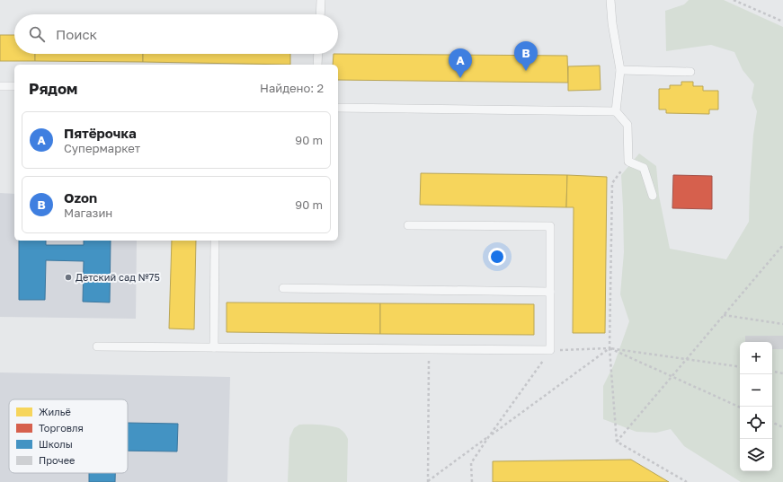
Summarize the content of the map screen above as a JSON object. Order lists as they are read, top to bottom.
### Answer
{
  "places": ["Детский сад №75"],
  "legend": [
    "Жильё",
    "Торговля",
    "Школы",
    "Прочее"
  ],
  "page": {
    "search": "Поиск",
    "pins": ["B", "A"],
    "heading": ["Рядом", "Найдено: 2"],
    "list": [
      {
        "mark": "A",
        "name": "Пятёрочка",
        "note": "Супермаркет",
        "value": "90 m"
      },
      {
        "mark": "B",
        "name": "Ozon",
        "note": "Магазин",
        "value": "90 m"
      }
    ],
    "map_buttons": ["+", "−"]
  }
}
